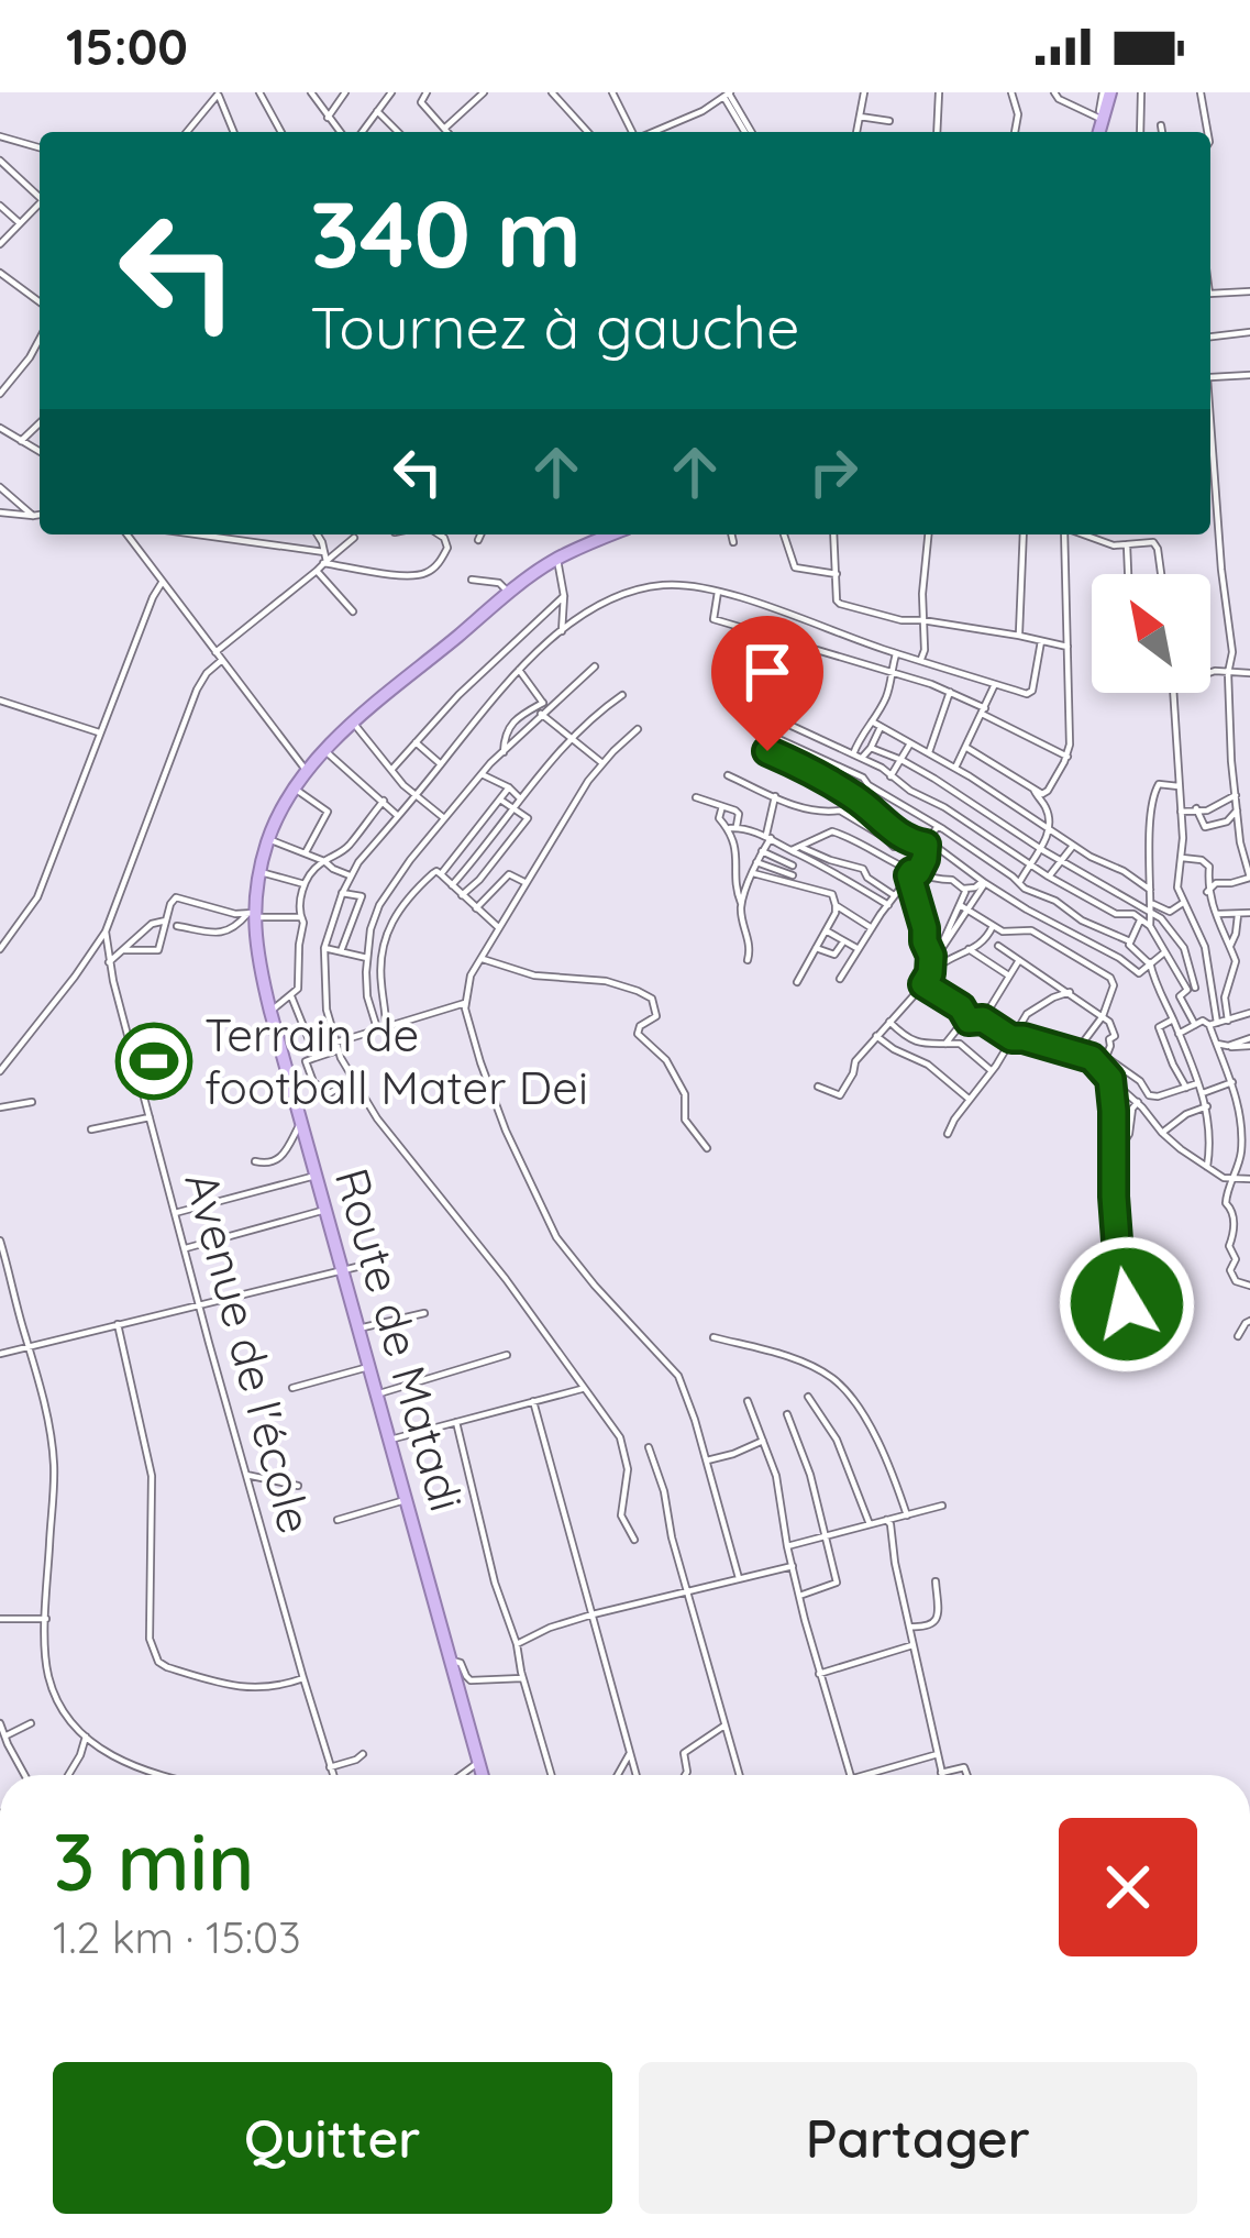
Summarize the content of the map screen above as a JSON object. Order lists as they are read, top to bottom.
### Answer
{
  "streets": {
    "highway": ["Route de Matadi"],
    "street": ["Avenue de l'école"]
  },
  "places": {
    "sports": ["Terrain de football Mater Dei"]
  },
  "north": "top left",
  "page": {
    "status": "15:00",
    "turn": ["340 m", "Tournez à gauche"],
    "heading": ["3 min", "1.2 km · 15:03"],
    "buttons": ["Quitter", "Partager"]
  }
}
